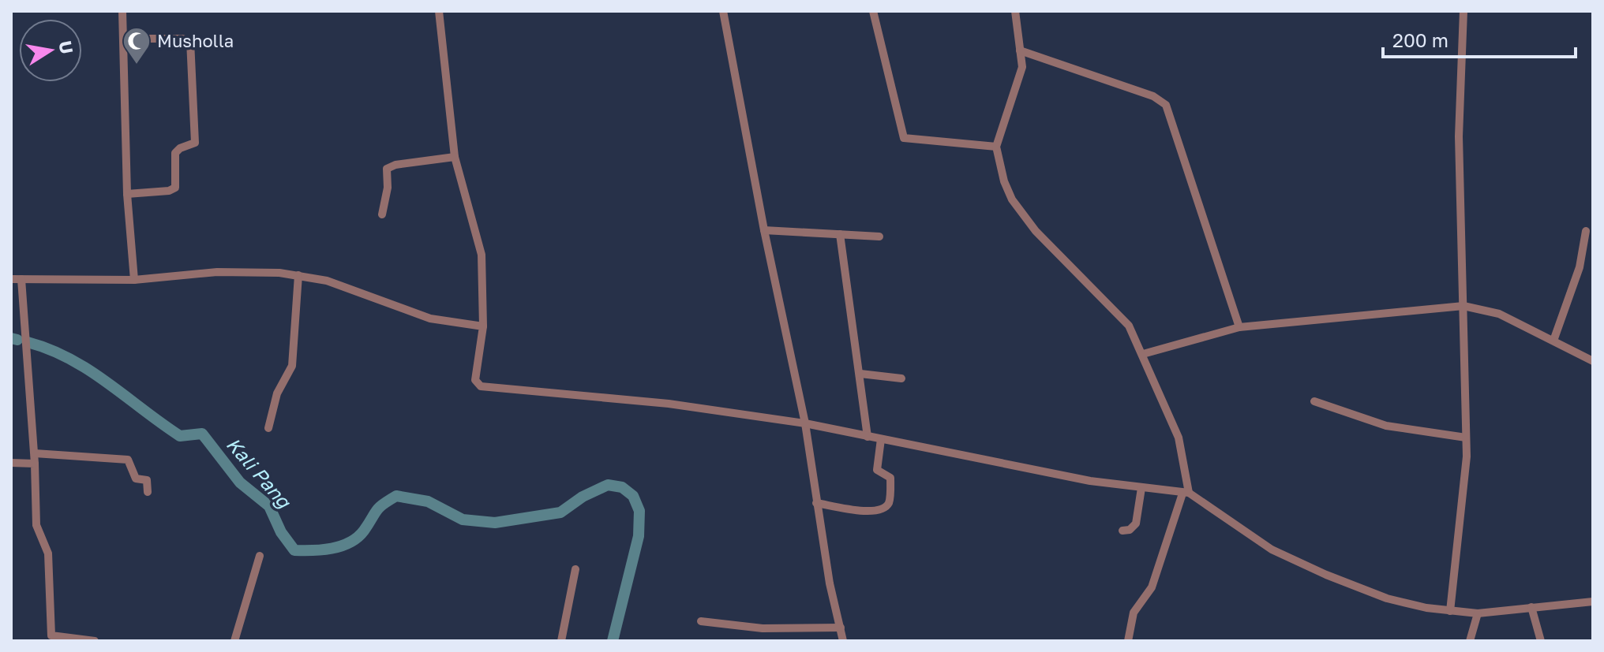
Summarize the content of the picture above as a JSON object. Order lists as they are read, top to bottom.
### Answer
{
  "water": ["Kali Pang"],
  "places": {
    "mosque": ["Musholla"]
  },
  "scale_bar": "200 m",
  "north": "right"
}
